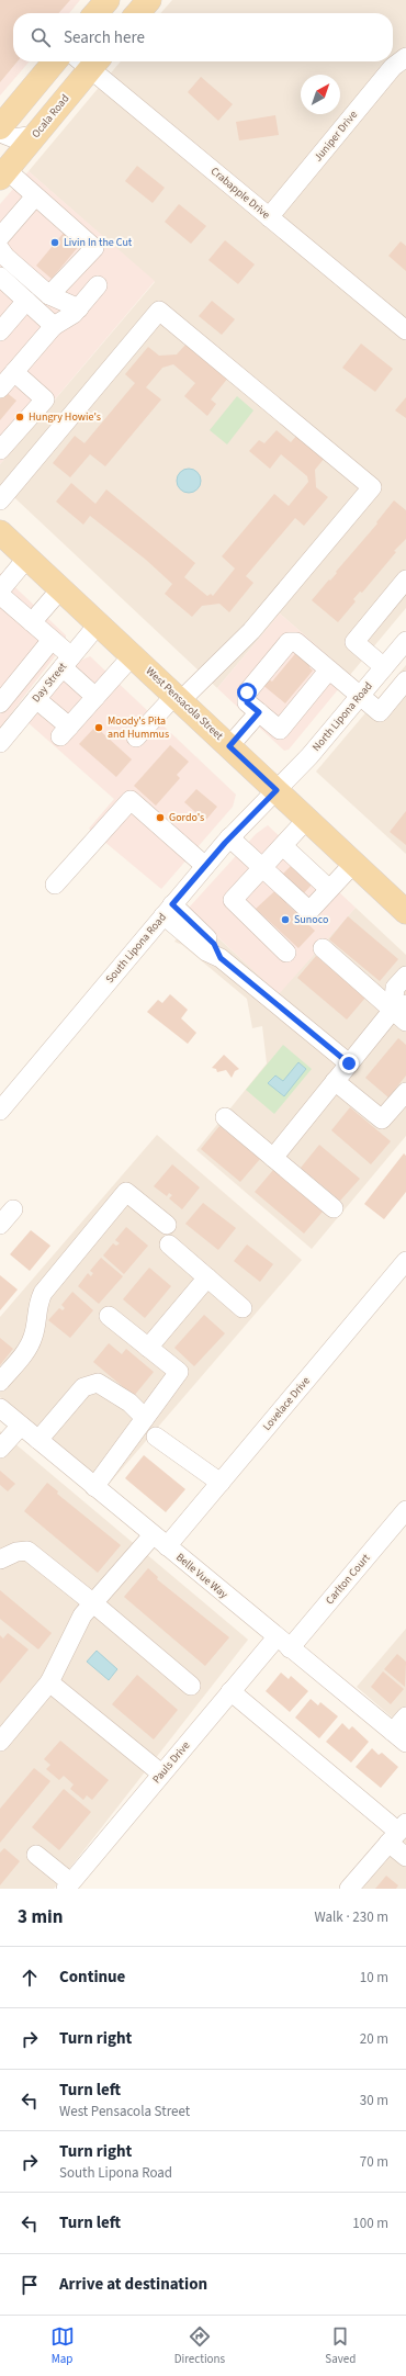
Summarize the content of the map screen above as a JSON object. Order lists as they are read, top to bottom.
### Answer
{
  "streets": {
    "main road": ["Ocala Road", "West Pensacola Street"],
    "street": [
      "Juniper Drive",
      "Crabapple Drive",
      "Day Street",
      "North Lipona Road",
      "South Lipona Road",
      "Lovelace Drive",
      "Belle Vue Way",
      "Carlton Court",
      "Pauls Drive"
    ]
  },
  "crossings": [
    ["Juniper Drive", "Crabapple Drive"],
    ["Day Street", "West Pensacola Street"],
    ["West Pensacola Street", "North Lipona Road"],
    ["West Pensacola Street", "South Lipona Road"],
    ["North Lipona Road", "South Lipona Road"],
    ["Lovelace Drive", "Belle Vue Way"],
    ["Belle Vue Way", "Carlton Court"],
    ["Belle Vue Way", "Pauls Drive"],
    ["Carlton Court", "Pauls Drive"]
  ],
  "places": [
    "Livin In the Cut",
    "Hungry Howie's",
    "Moody's Pita and Hummus",
    "Gordo's",
    "Sunoco"
  ],
  "north": "top right",
  "page": {
    "search": "Search here",
    "heading": ["3 min", "Walk · 230 m"],
    "list": [
      ["Continue", "10 m"],
      ["Turn right", "20 m"],
      ["Turn left", "West Pensacola Street", "30 m"],
      ["Turn right", "South Lipona Road", "70 m"],
      ["Turn left", "100 m"],
      "Arrive at destination"
    ],
    "nav": ["Map", "Directions", "Saved"]
  }
}
